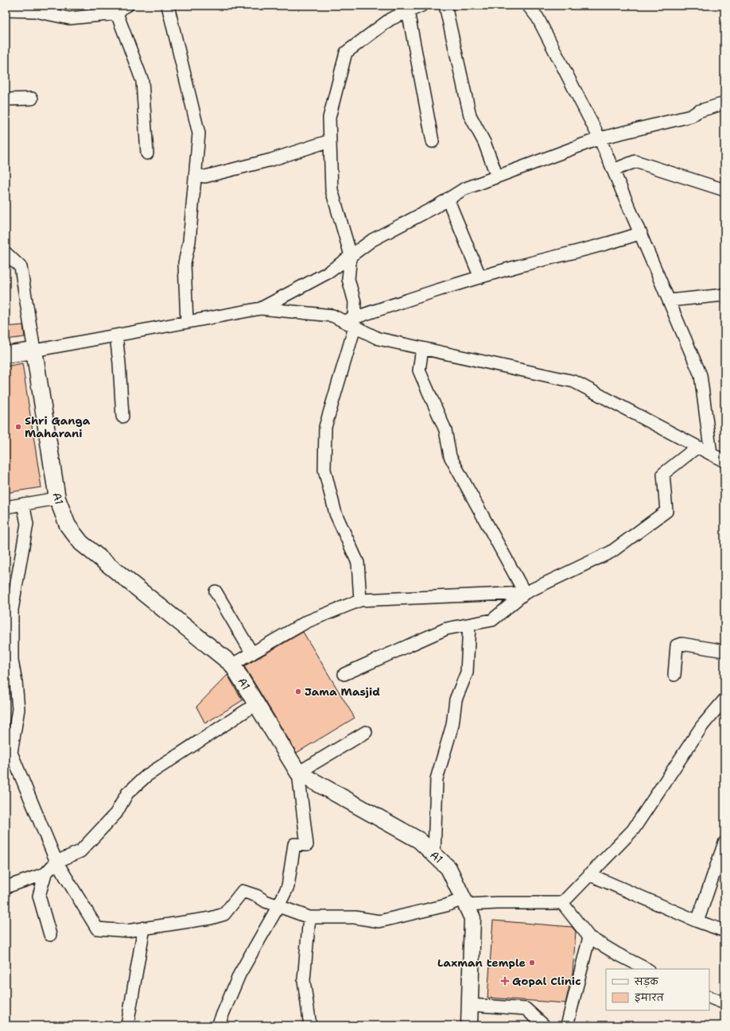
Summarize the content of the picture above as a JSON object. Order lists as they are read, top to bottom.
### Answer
{
  "streets": {
    "main road": ["A1"]
  },
  "places": {
    "other": ["Shri Ganga Maharani", "Jama Masjid", "Laxman temple"],
    "health": ["Gopal Clinic"]
  },
  "legend": ["सड़क", "इमारत"]
}
